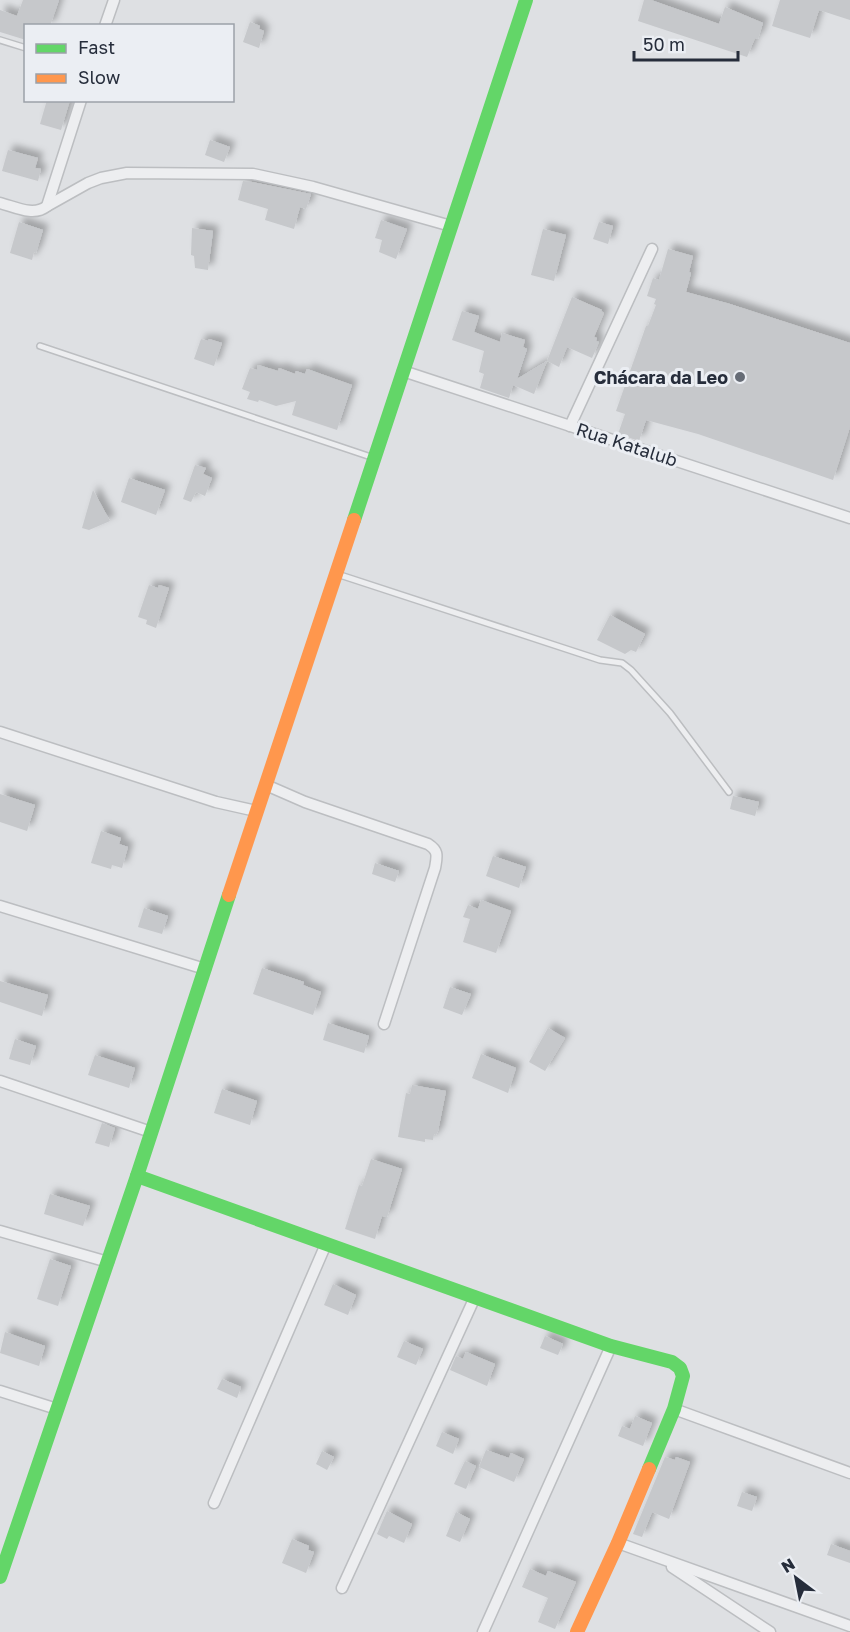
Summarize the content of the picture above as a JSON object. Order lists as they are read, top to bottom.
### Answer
{
  "streets": {
    "street": ["Rua Katalub"]
  },
  "places": ["Chácara da Leo"],
  "legend": ["Fast", "Slow"],
  "scale_bar": "50 m",
  "north": "top left"
}
